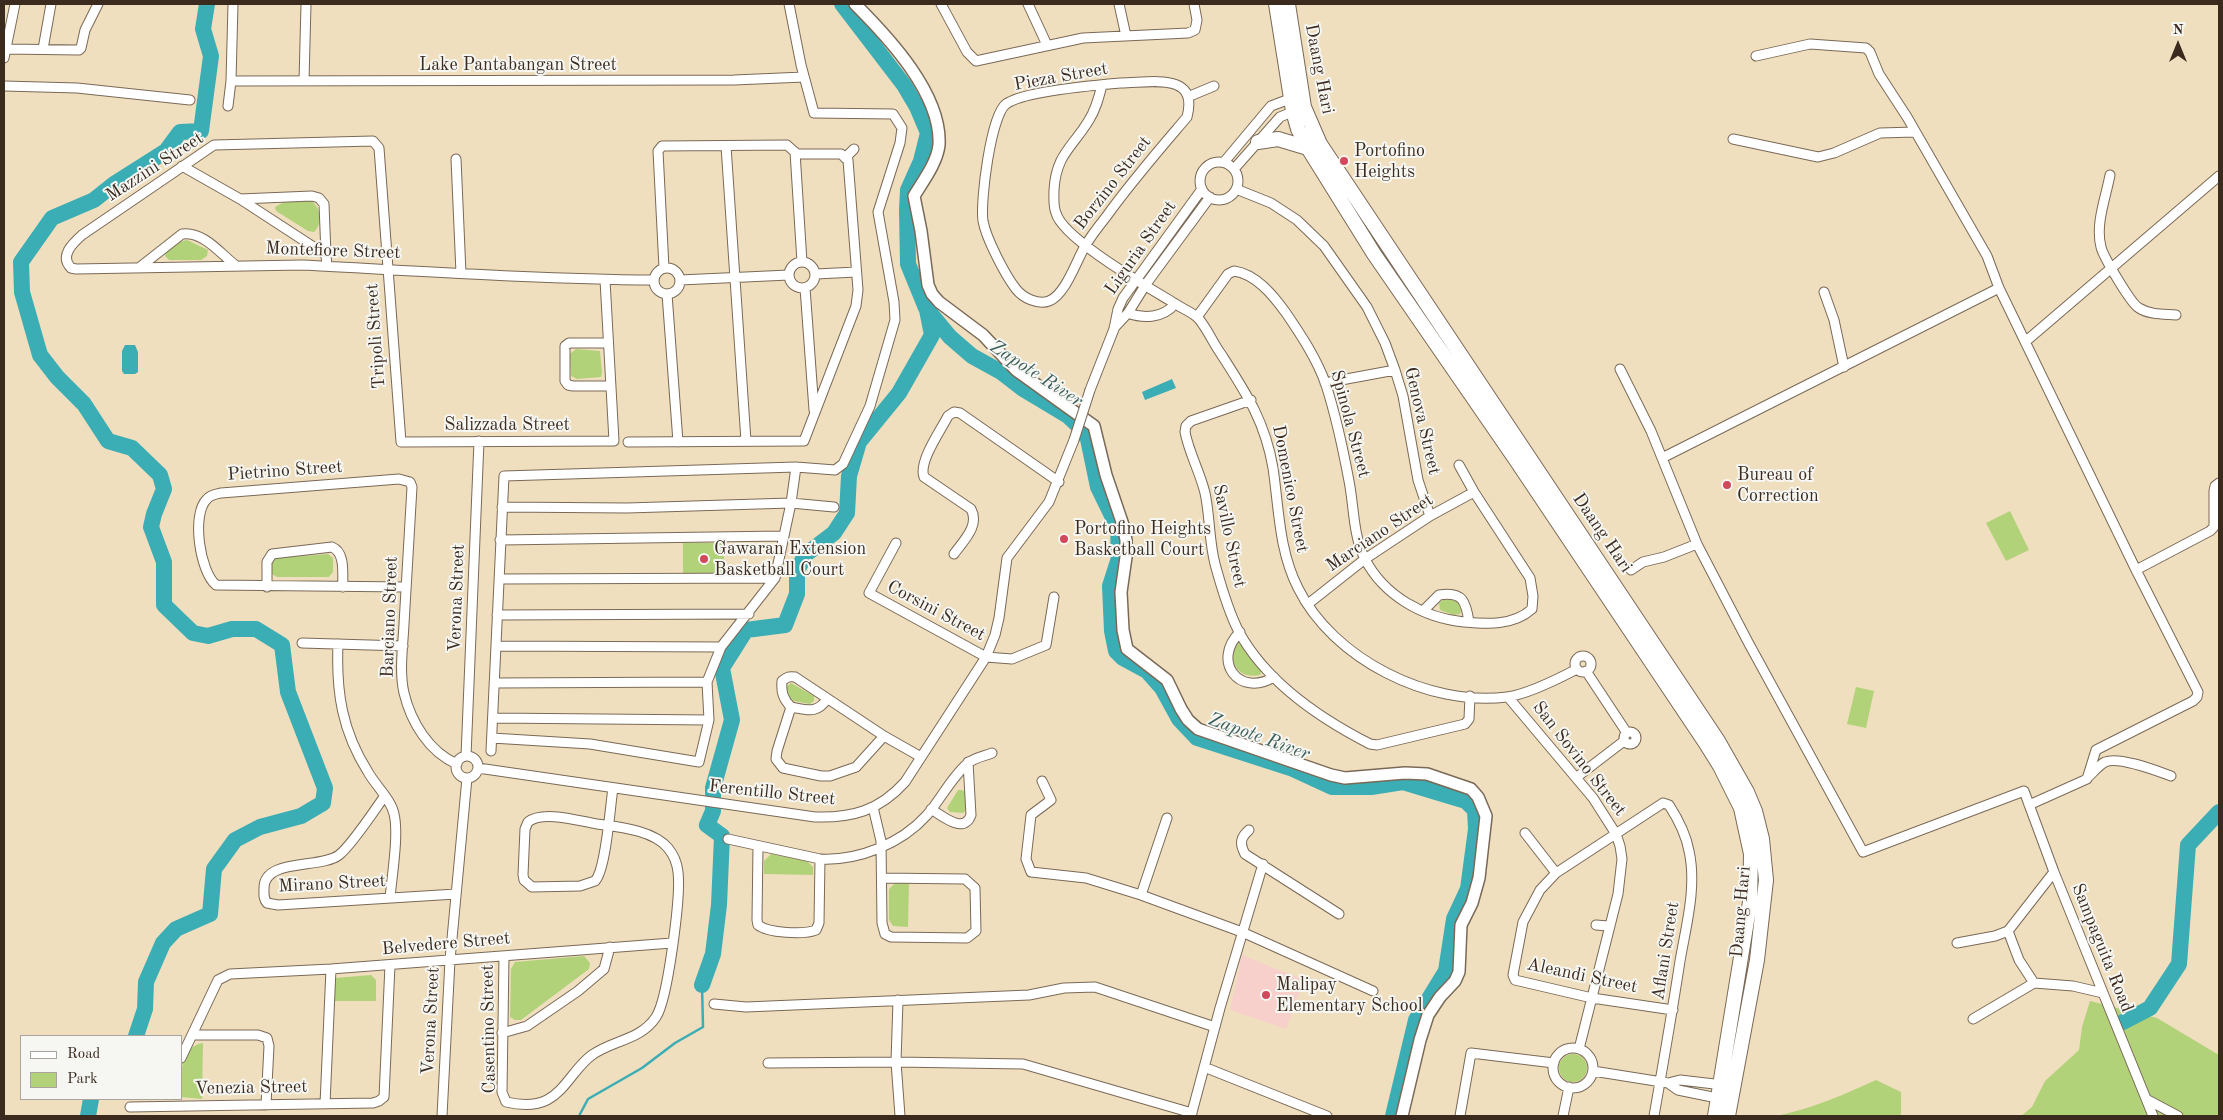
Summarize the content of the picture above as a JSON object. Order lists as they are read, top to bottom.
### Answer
{
  "streets": {
    "main road": ["Daang Hari"],
    "street": [
      "Lake Pantabangan Street",
      "Pieza Street",
      "Mazzini Street",
      "Borzino Street",
      "Liguria Street",
      "Montefiore Street",
      "Tripoli Street",
      "Genova Street",
      "Spinola Street",
      "Salizzada Street",
      "Pietrino Street",
      "Domenico Street",
      "Marciano Street",
      "Savillo Street",
      "Verona Street",
      "Corsini Street",
      "Barciano Street",
      "San Sovino Street",
      "Ferentillo Street",
      "Mirano Street",
      "Belvedere Street",
      "Sampaguita Road",
      "Aflani Street",
      "Aleandi Street",
      "Casentino Street",
      "Venezia Street"
    ]
  },
  "crossings": [
    ["Pieza Street", "Borzino Street"],
    ["Pieza Street", "Domenico Street"],
    ["Mazzini Street", "Montefiore Street"],
    ["Mazzini Street", "Tripoli Street"],
    ["Borzino Street", "Domenico Street"],
    ["Liguria Street", "Genova Street"],
    ["Liguria Street", "Domenico Street"],
    ["Liguria Street", "Corsini Street"],
    ["Liguria Street", "Ferentillo Street"],
    ["Montefiore Street", "Tripoli Street"],
    ["Tripoli Street", "Salizzada Street"],
    ["Genova Street", "Marciano Street"],
    ["Spinola Street", "Domenico Street"],
    ["Spinola Street", "Marciano Street"],
    ["Salizzada Street", "Verona Street"],
    ["Pietrino Street", "Barciano Street"],
    ["Domenico Street", "Marciano Street"],
    ["Domenico Street", "Savillo Street"],
    ["Domenico Street", "San Sovino Street"],
    ["Verona Street", "Barciano Street"],
    ["Verona Street", "Ferentillo Street"],
    ["Verona Street", "Mirano Street"],
    ["Verona Street", "Belvedere Street"],
    ["Corsini Street", "Ferentillo Street"],
    ["Barciano Street", "Ferentillo Street"],
    ["San Sovino Street", "Aleandi Street"],
    ["Belvedere Street", "Casentino Street"],
    ["Belvedere Street", "Venezia Street"],
    ["Aflani Street", "Aleandi Street"]
  ],
  "water": ["Zapote River"],
  "places": [
    "Portofino Heights",
    "Bureau of Correction",
    "Portofino Heights Basketball Court",
    "Gawaran Extension Basketball Court",
    "Malipay Elementary School"
  ],
  "legend": ["Road", "Park"],
  "north": "top"
}
